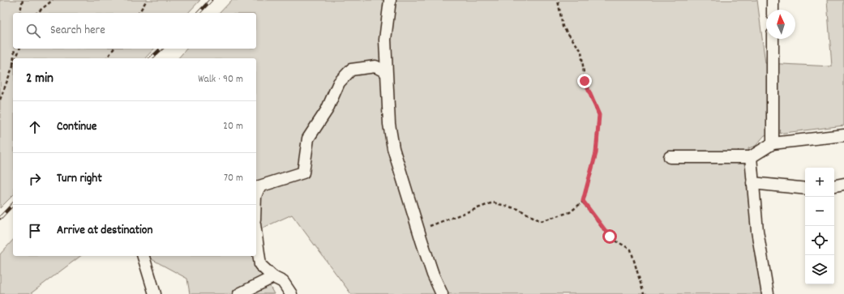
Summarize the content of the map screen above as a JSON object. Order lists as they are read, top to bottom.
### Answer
{
  "north": "top",
  "page": {
    "search": "Search here",
    "heading": ["2 min", "Walk · 90 m"],
    "list": [
      ["Continue", "20 m"],
      ["Turn right", "70 m"],
      "Arrive at destination"
    ],
    "map_buttons": ["+", "−"]
  }
}
